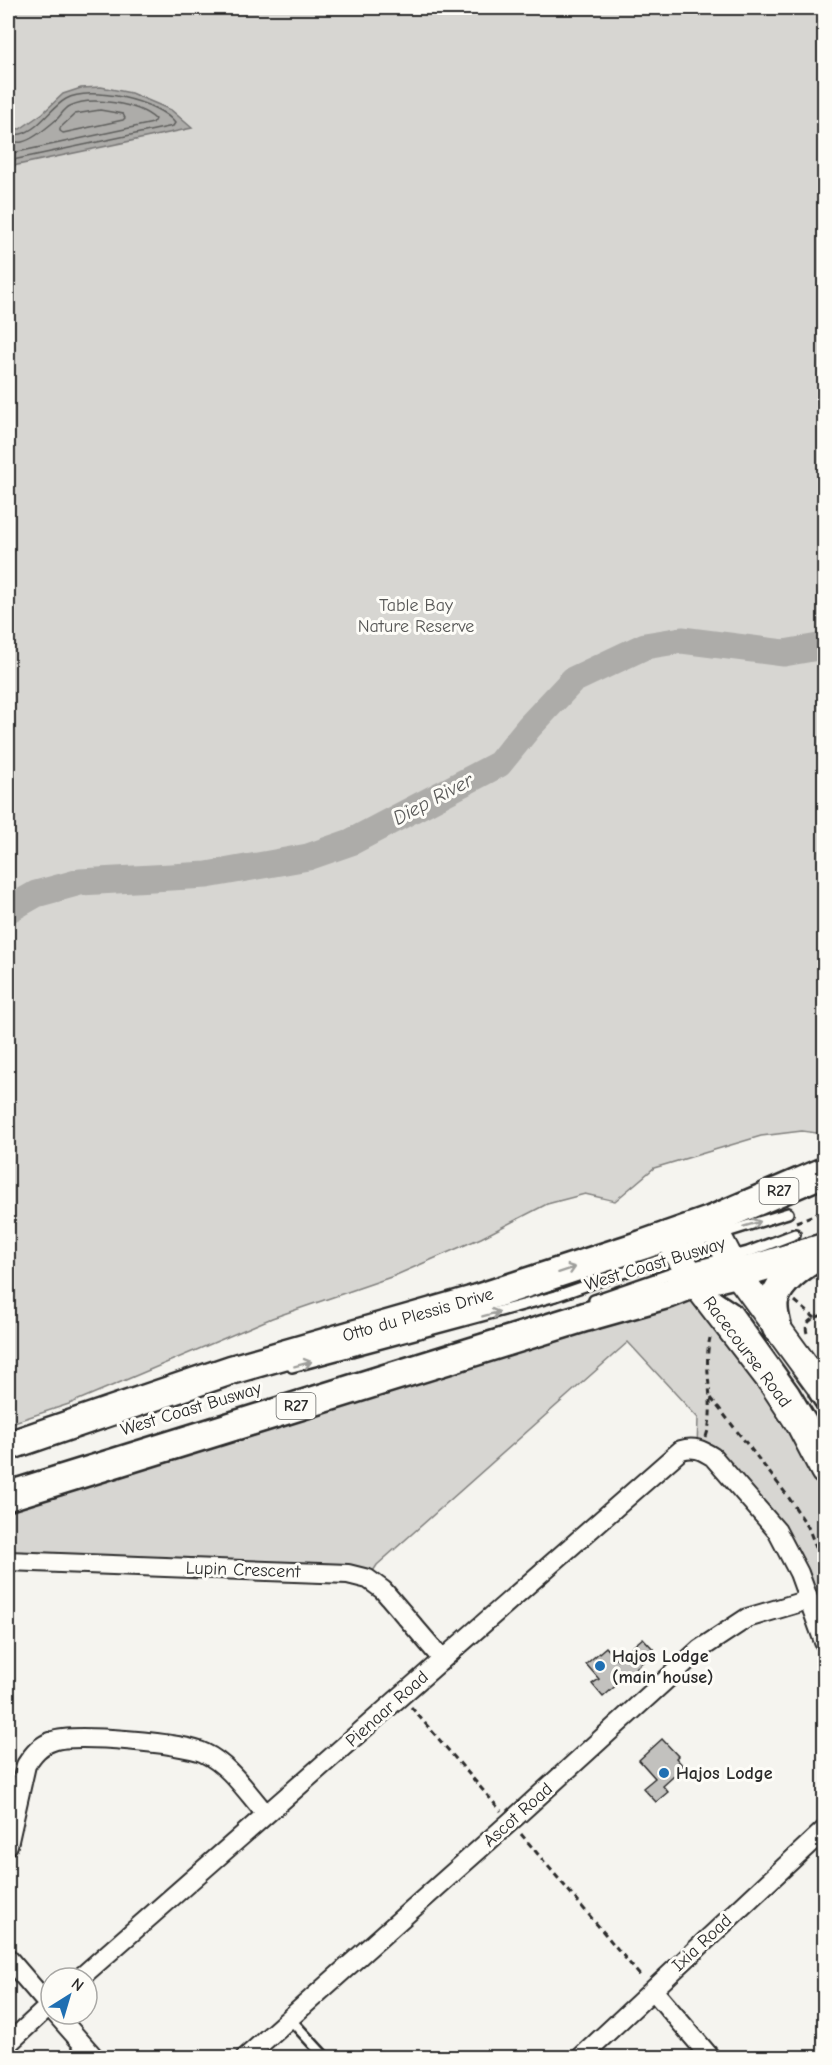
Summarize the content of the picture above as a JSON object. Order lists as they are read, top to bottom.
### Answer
{
  "streets": {
    "main road": ["R27", "Otto du Plessis Drive", "Racecourse Road"],
    "street": [
      "Lupin Crescent",
      "Pienaar Road",
      "Ascot Road",
      "Ixia Road"
    ],
    "lane": ["West Coast Busway"]
  },
  "crossings": [
    ["West Coast Busway", "Otto du Plessis Drive"],
    ["West Coast Busway", "Racecourse Road"],
    ["Otto du Plessis Drive", "Racecourse Road"],
    ["Lupin Crescent", "Pienaar Road"]
  ],
  "water": ["Diep River"],
  "parks": ["Table Bay Nature Reserve"],
  "places": ["Hajos Lodge (main house)", "Hajos Lodge"],
  "north": "top right"
}
